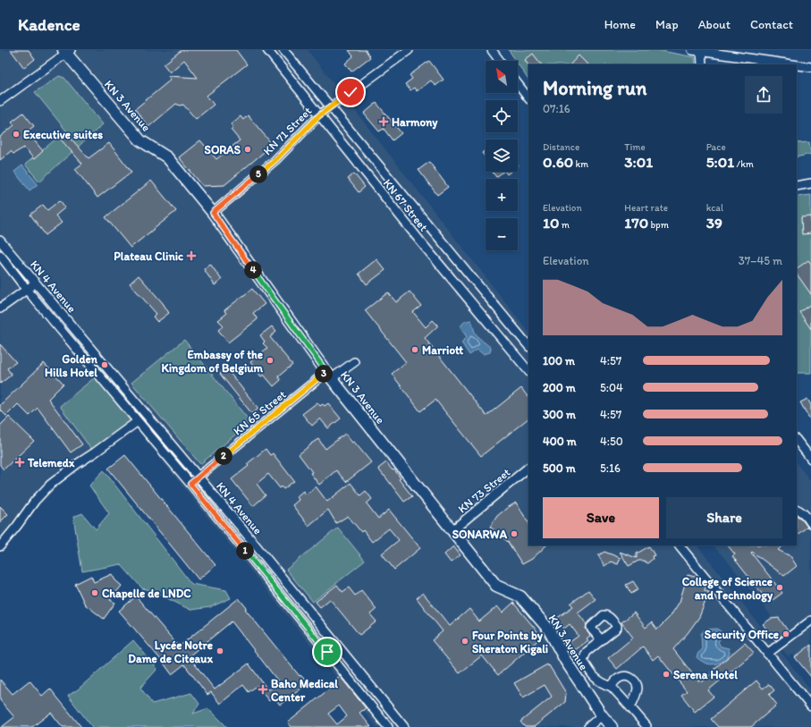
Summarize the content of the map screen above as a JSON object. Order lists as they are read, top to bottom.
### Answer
{
  "streets": {
    "main road": ["KN 3 Avenue"],
    "street": [
      "KN 71 Street",
      "KN 67 Street",
      "KN 4 Avenue",
      "KN 65 Street",
      "KN 73 Street"
    ]
  },
  "crossings": [
    ["KN 3 Avenue", "KN 71 Street"],
    ["KN 3 Avenue", "KN 65 Street"],
    ["KN 3 Avenue", "KN 73 Street"],
    ["KN 71 Street", "KN 67 Street"],
    ["KN 4 Avenue", "KN 65 Street"]
  ],
  "places": {
    "health": [
      "Harmony",
      "Plateau Clinic",
      "Telemedx",
      "Baho Medical Center"
    ],
    "other": [
      "Executive suites",
      "SORAS",
      "Marriott",
      "Embassy of the Kingdom of Belgium",
      "Golden Hills Hotel",
      "SONARWA",
      "College of Science and Technology",
      "Chapelle de LNDC",
      "Security Office",
      "Four Points by Sheraton Kigali",
      "Lycée Notre Dame de Citeaux",
      "Serena Hotel"
    ]
  },
  "north": "top left",
  "page": {
    "header": "Kadence",
    "nav": [
      "Home",
      "Map",
      "About",
      "Contact"
    ],
    "map_buttons": ["+", "−"],
    "heading": ["Morning run", "07:16"],
    "stats": [
      ["Distance", "0.60 km"],
      ["Time", "3:01"],
      ["Pace", "5:01 /km"],
      ["Elevation", "10 m"],
      ["Heart rate", "170 bpm"],
      ["kcal", "39"]
    ],
    "pins": [
      "5",
      "4",
      "3",
      "2",
      "1"
    ],
    "chart": ["Elevation", "37–45 m"],
    "list": [
      {
        "name": "100 m",
        "note": "4:57"
      },
      {
        "name": "200 m",
        "note": "5:04"
      },
      {
        "name": "300 m",
        "note": "4:57"
      },
      {
        "name": "400 m",
        "note": "4:50"
      },
      {
        "name": "500 m",
        "note": "5:16"
      }
    ],
    "buttons": ["Save", "Share"]
  }
}
